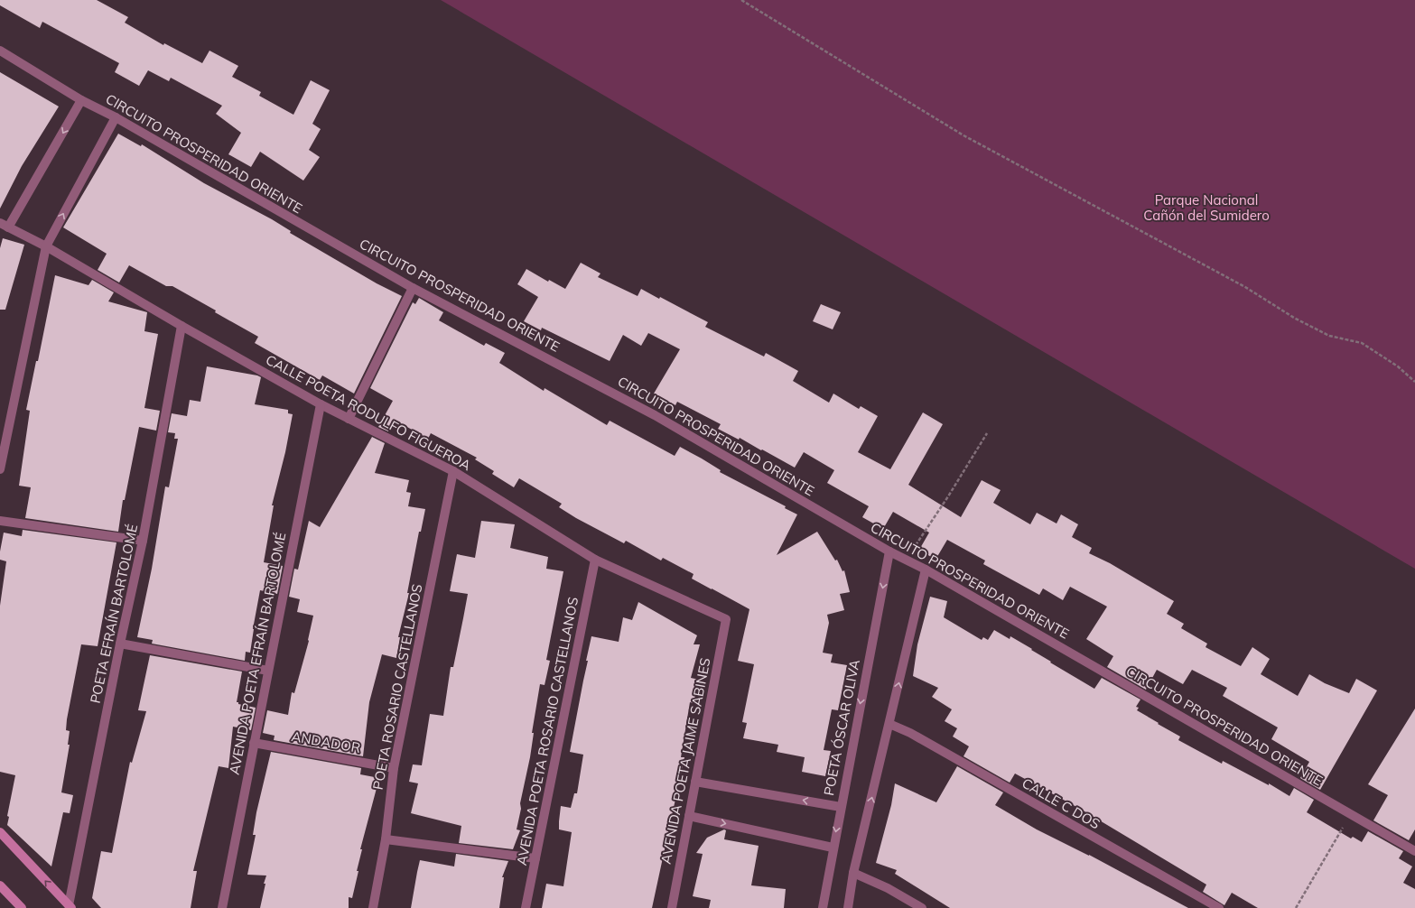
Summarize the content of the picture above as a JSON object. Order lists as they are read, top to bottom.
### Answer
{
  "streets": {
    "street": [
      "CIRCUITO PROSPERIDAD ORIENTE",
      "CALLE POETA RODULFO FIGUEROA",
      "POETA EFRAÍN BARTOLOMÉ",
      "AVENIDA POETA EFRAÍN BARTOLOMÉ",
      "POETA ROSARIO CASTELLANOS",
      "POETA ÓSCAR OLIVA",
      "AVENIDA POETA ROSARIO CASTELLANOS",
      "ANDADOR",
      "AVENIDA POETA JAIME SABINES",
      "CALLE C DOS"
    ]
  },
  "crossings": [
    ["CIRCUITO PROSPERIDAD ORIENTE", "POETA ÓSCAR OLIVA"],
    ["CALLE POETA RODULFO FIGUEROA", "POETA EFRAÍN BARTOLOMÉ"],
    ["CALLE POETA RODULFO FIGUEROA", "AVENIDA POETA EFRAÍN BARTOLOMÉ"],
    ["CALLE POETA RODULFO FIGUEROA", "POETA ROSARIO CASTELLANOS"],
    ["CALLE POETA RODULFO FIGUEROA", "AVENIDA POETA ROSARIO CASTELLANOS"],
    ["CALLE POETA RODULFO FIGUEROA", "AVENIDA POETA JAIME SABINES"],
    ["AVENIDA POETA EFRAÍN BARTOLOMÉ", "ANDADOR"],
    ["POETA ROSARIO CASTELLANOS", "ANDADOR"]
  ],
  "parks": ["Parque Nacional Cañón del Sumidero"]
}
